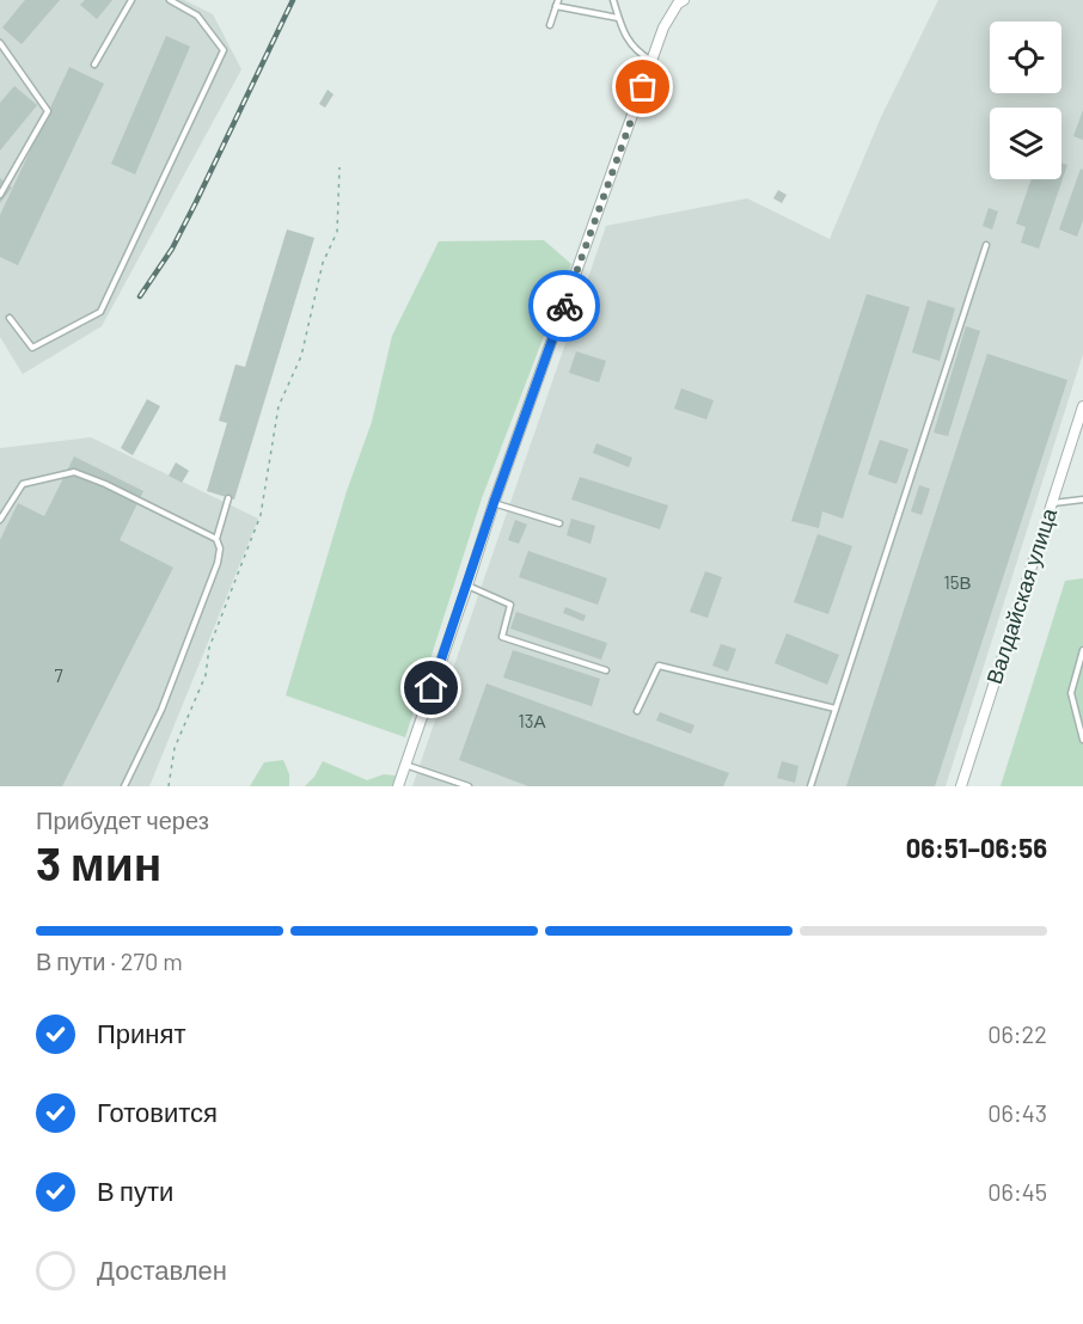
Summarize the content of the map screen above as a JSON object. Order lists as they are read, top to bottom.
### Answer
{
  "streets": {
    "street": ["Валдайская улица"]
  },
  "house_numbers": ["15В", "7", "13А"],
  "page": {
    "heading": ["3 мин", "Прибудет через", "06:51–06:56"],
    "bar": "В пути · 270 m",
    "list": [
      ["Принят", "06:22"],
      ["Готовится", "06:43"],
      ["В пути", "06:45"],
      "Доставлен"
    ]
  }
}
